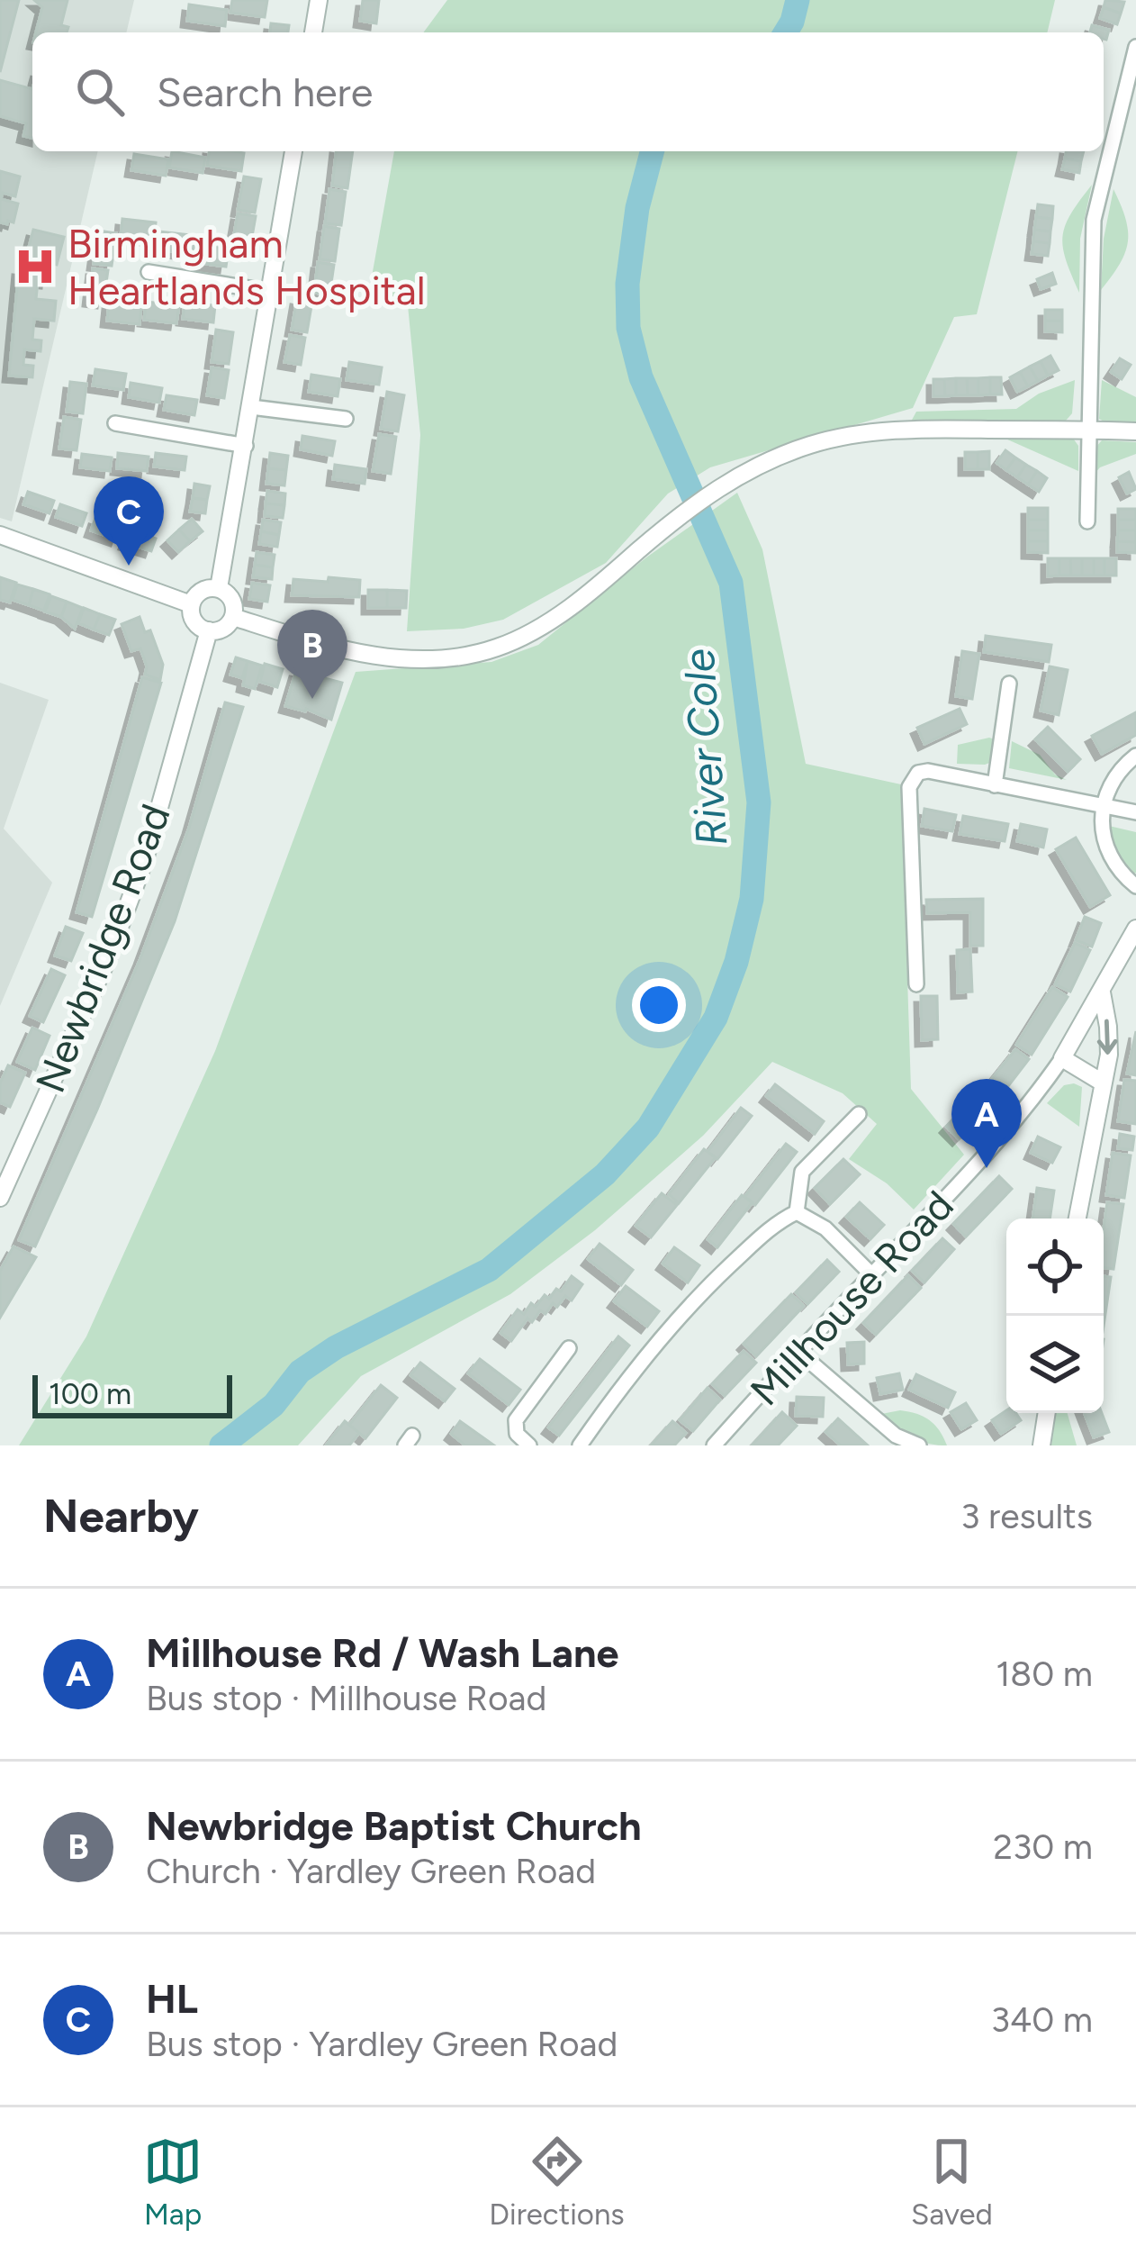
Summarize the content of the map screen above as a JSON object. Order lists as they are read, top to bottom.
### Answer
{
  "streets": {
    "street": ["Newbridge Road", "Millhouse Road"]
  },
  "water": ["River Cole"],
  "places": {
    "hospital": ["Birmingham Heartlands Hospital"]
  },
  "scale_bar": "100 m",
  "page": {
    "search": "Search here",
    "pins": ["C", "B", "A"],
    "scale": "100 m",
    "heading": ["Nearby", "3 results"],
    "list": [
      {
        "mark": "A",
        "name": "Millhouse Rd / Wash Lane",
        "note": "Bus stop · Millhouse Road",
        "value": "180 m"
      },
      {
        "mark": "B",
        "name": "Newbridge Baptist Church",
        "note": "Church · Yardley Green Road",
        "value": "230 m"
      },
      {
        "mark": "C",
        "name": "HL",
        "note": "Bus stop · Yardley Green Road",
        "value": "340 m"
      }
    ],
    "nav": ["Map", "Directions", "Saved"]
  }
}
